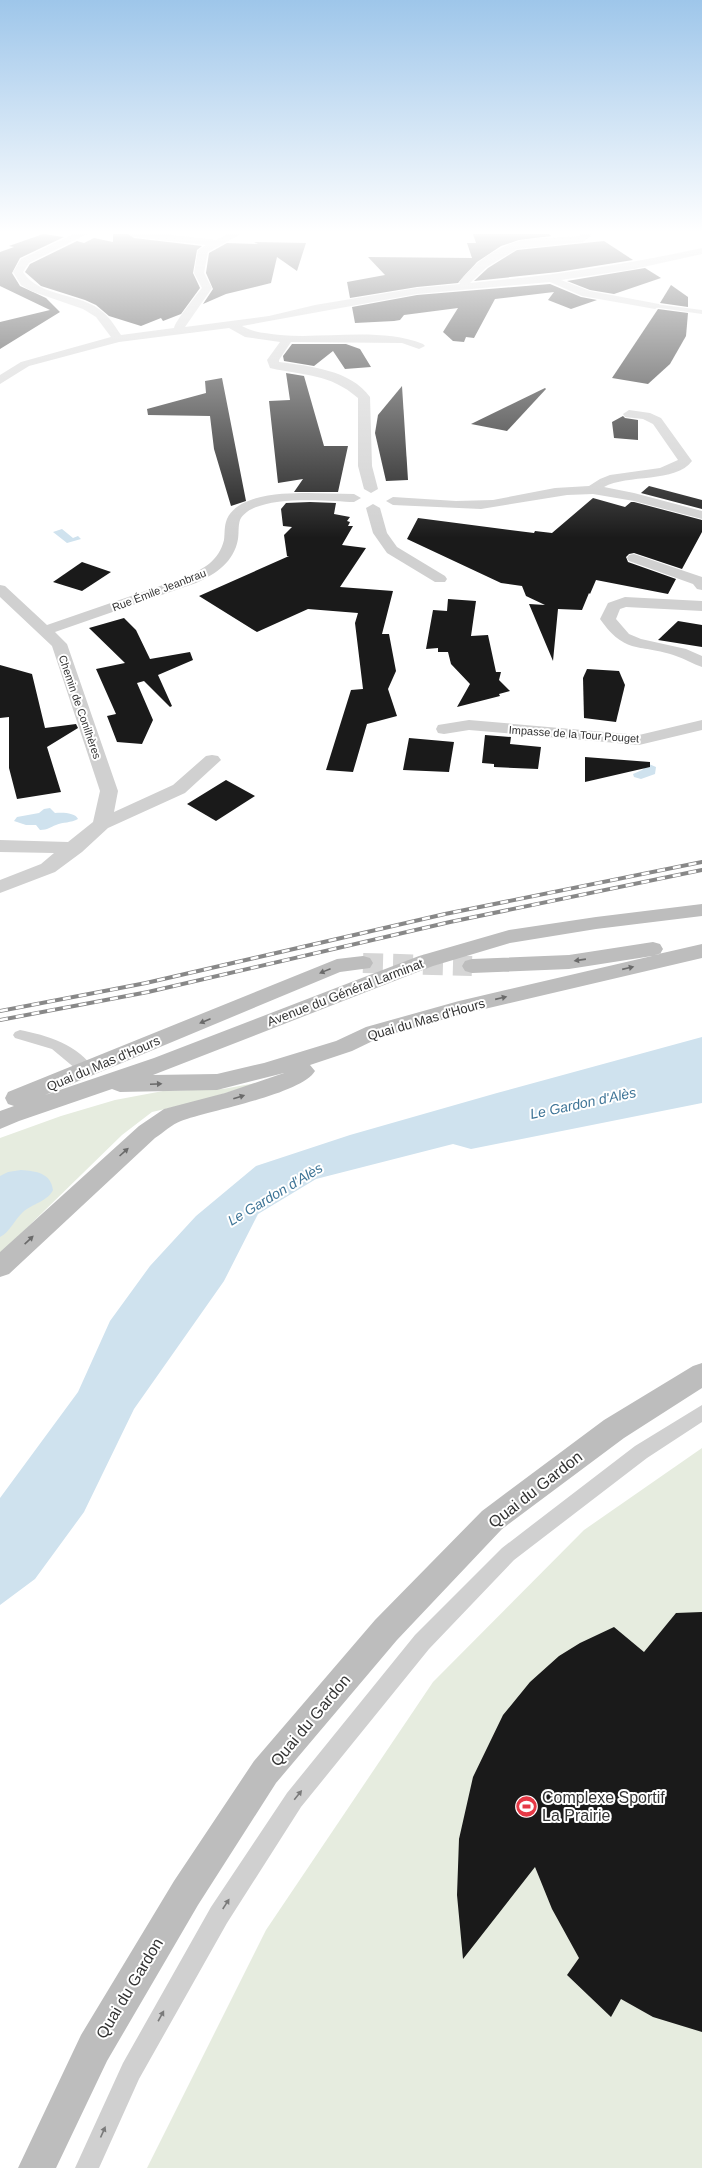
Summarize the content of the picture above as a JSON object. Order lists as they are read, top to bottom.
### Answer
{
  "streets": {
    "street": [
      "Rue Émile Jeanbrau",
      "Chemin de Conilhères",
      "Impasse de la Tour Pouget",
      "Avenue du Général Larminat",
      "Quai du Mas d'Hours",
      "Quai du Gardon"
    ]
  },
  "crossings": [
    ["Rue Émile Jeanbrau", "Chemin de Conilhères"],
    ["Avenue du Général Larminat", "Quai du Mas d'Hours"]
  ],
  "water": ["Le Gardon d'Alès"],
  "places": {
    "sports": ["Complexe Sportif La Prairie"]
  }
}
